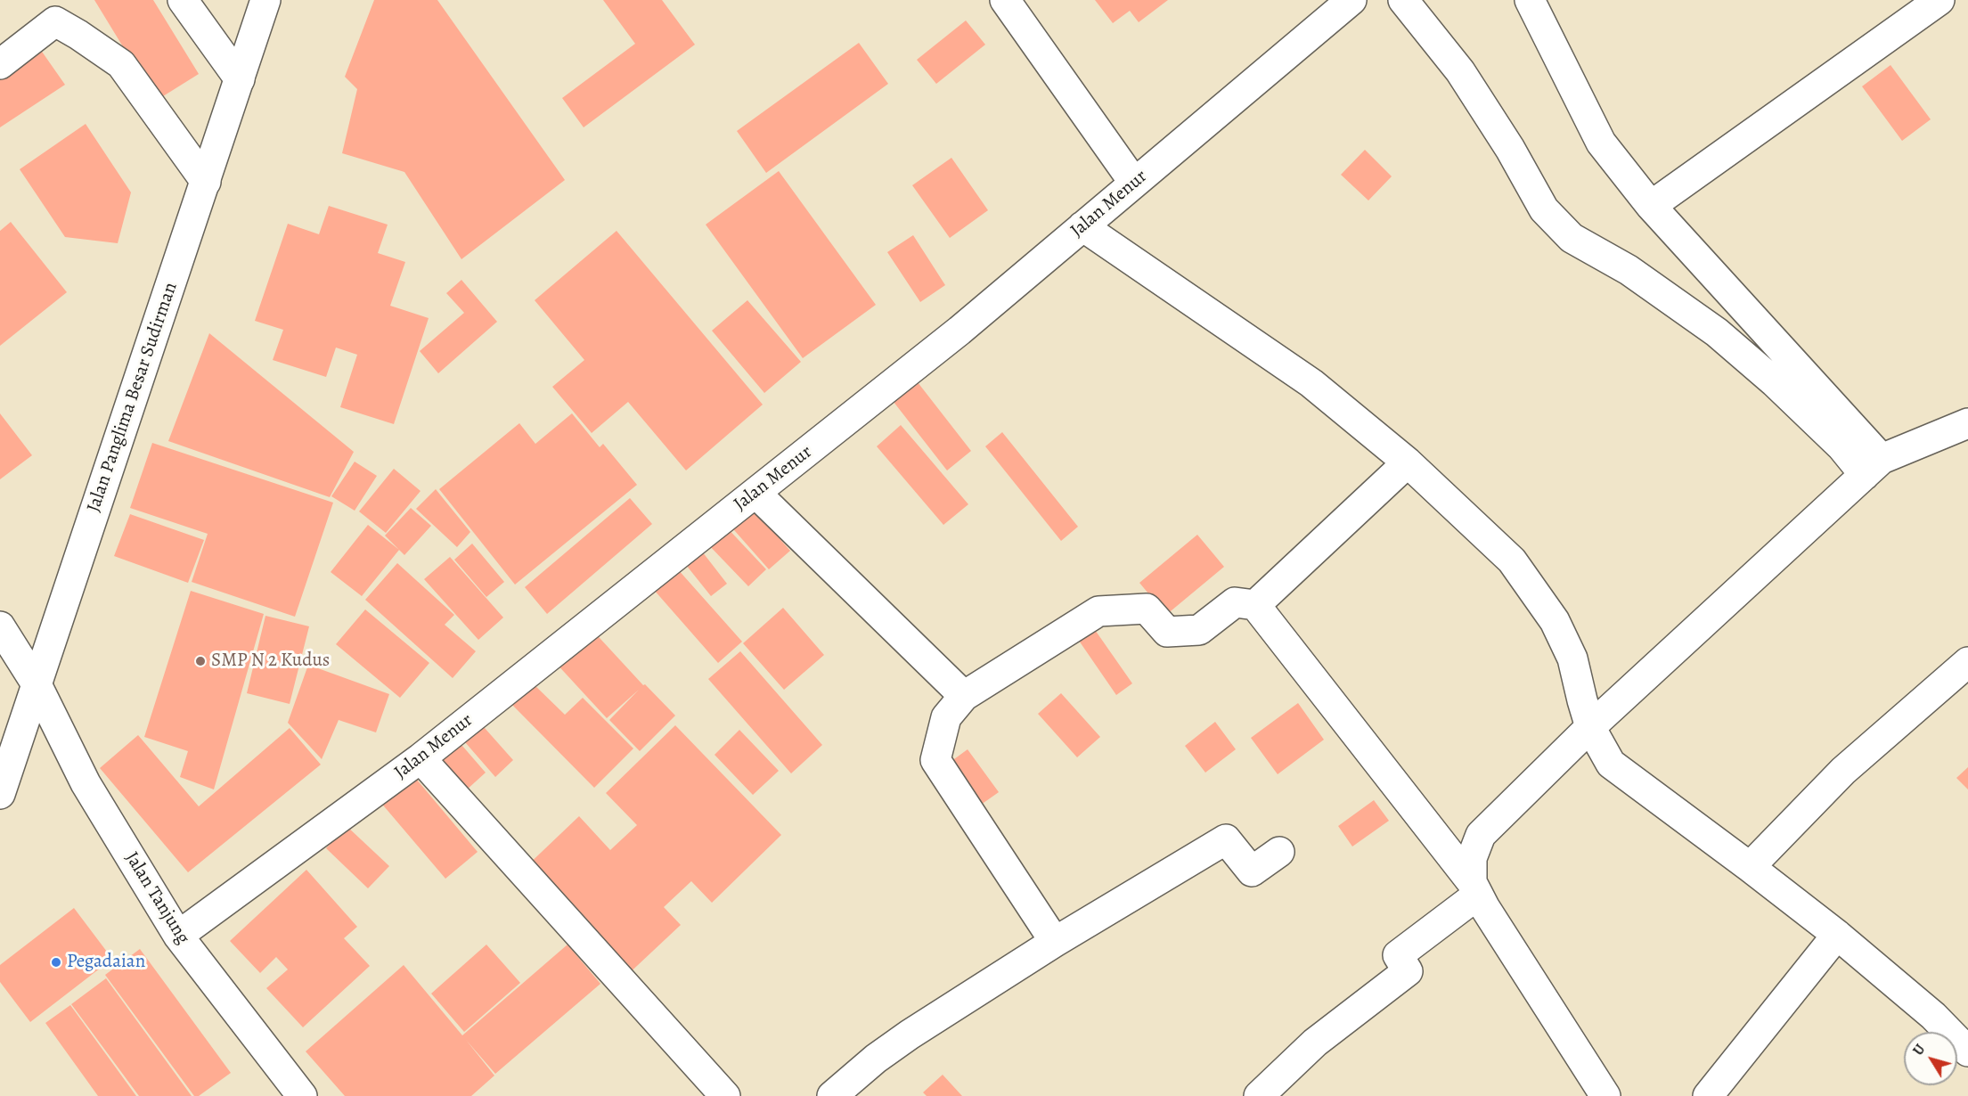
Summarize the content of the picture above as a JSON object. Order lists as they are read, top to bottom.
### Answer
{
  "streets": {
    "street": ["Jalan Menur", "Jalan Panglima Besar Sudirman", "Jalan Tanjung"]
  },
  "crossings": [
    ["Jalan Menur", "Jalan Tanjung"],
    ["Jalan Panglima Besar Sudirman", "Jalan Tanjung"]
  ],
  "places": ["SMP N 2 Kudus", "Pegadaian"],
  "north": "top left"
}
